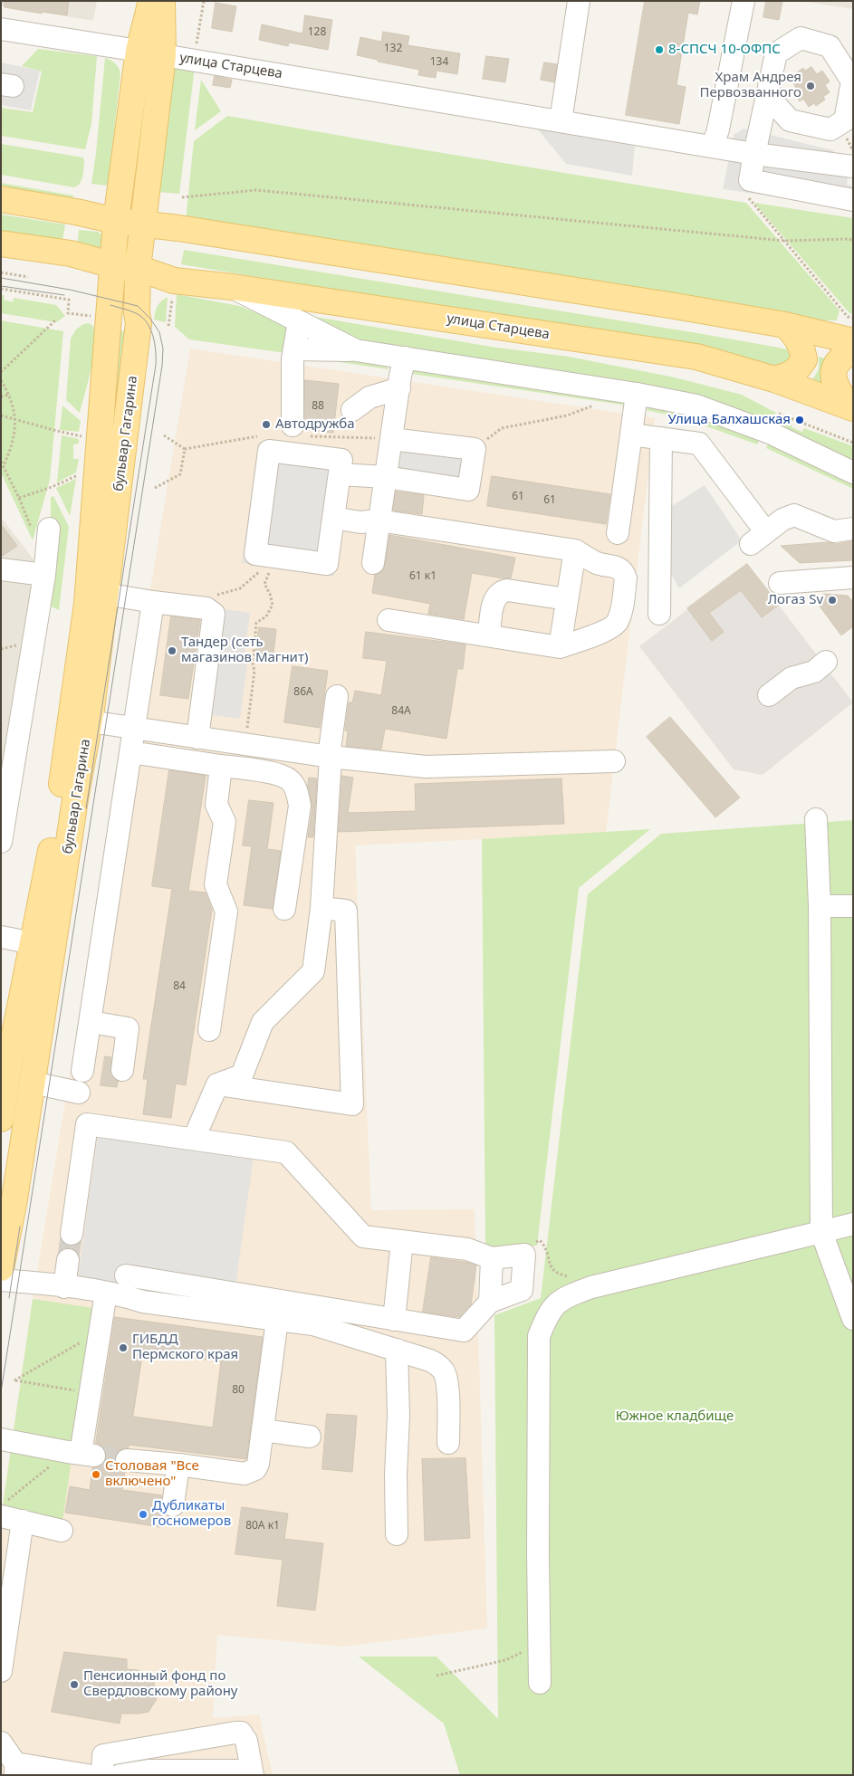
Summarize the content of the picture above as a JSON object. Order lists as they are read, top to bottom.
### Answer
{
  "streets": {
    "main road": ["улица Старцева", "бульвар Гагарина"]
  },
  "crossings": [
    ["улица Старцева", "бульвар Гагарина"]
  ],
  "parks": ["Южное кладбище"],
  "places": [
    "8-СПСЧ 10-ОФПС",
    "Храм Андрея Первозванного",
    "Улица Балхашская",
    "Автодружба",
    "Логаз Sv",
    "Тандер (сеть магазинов Магнит)",
    "ГИБДД Пермского края",
    "Столовая \"Все включено\"",
    "Дубликаты госномеров",
    "Пенсионный фонд по Свердловскому району"
  ],
  "house_numbers": [
    "128",
    "132",
    "134",
    "88",
    "61",
    "61",
    "61 к1",
    "86А",
    "84А",
    "84",
    "80",
    "80А к1"
  ]
}
